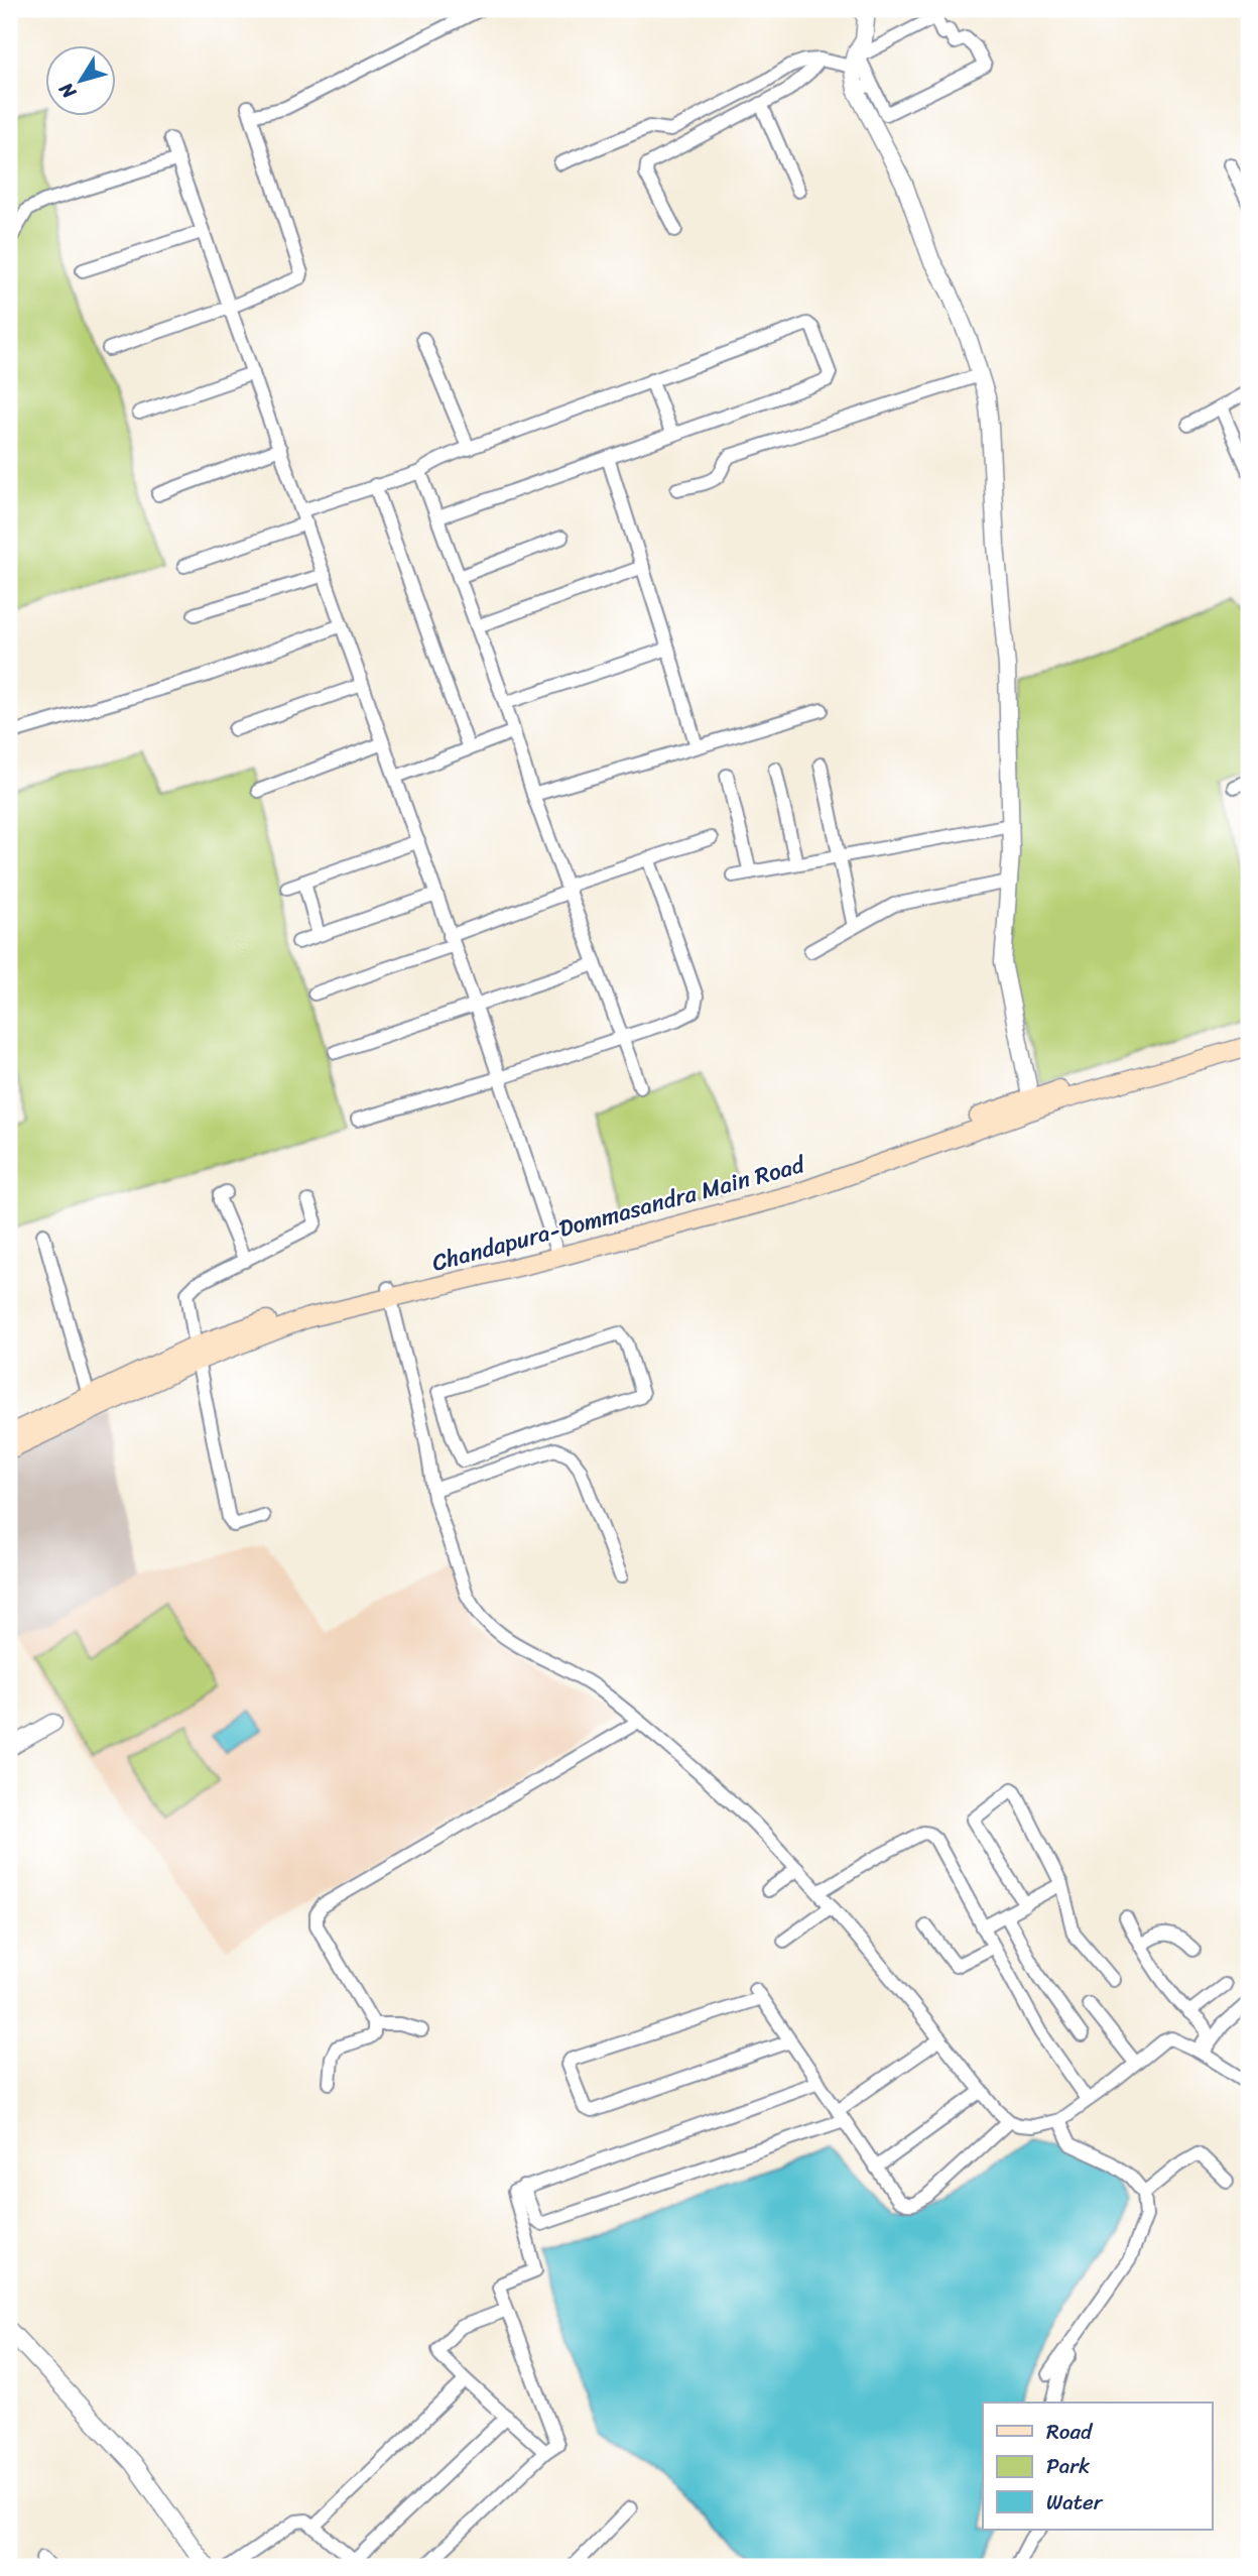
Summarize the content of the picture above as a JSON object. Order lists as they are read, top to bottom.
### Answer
{
  "streets": {
    "main road": ["Chandapura-Dommasandra Main Road"]
  },
  "legend": ["Road", "Park", "Water"],
  "north": "bottom left"
}
